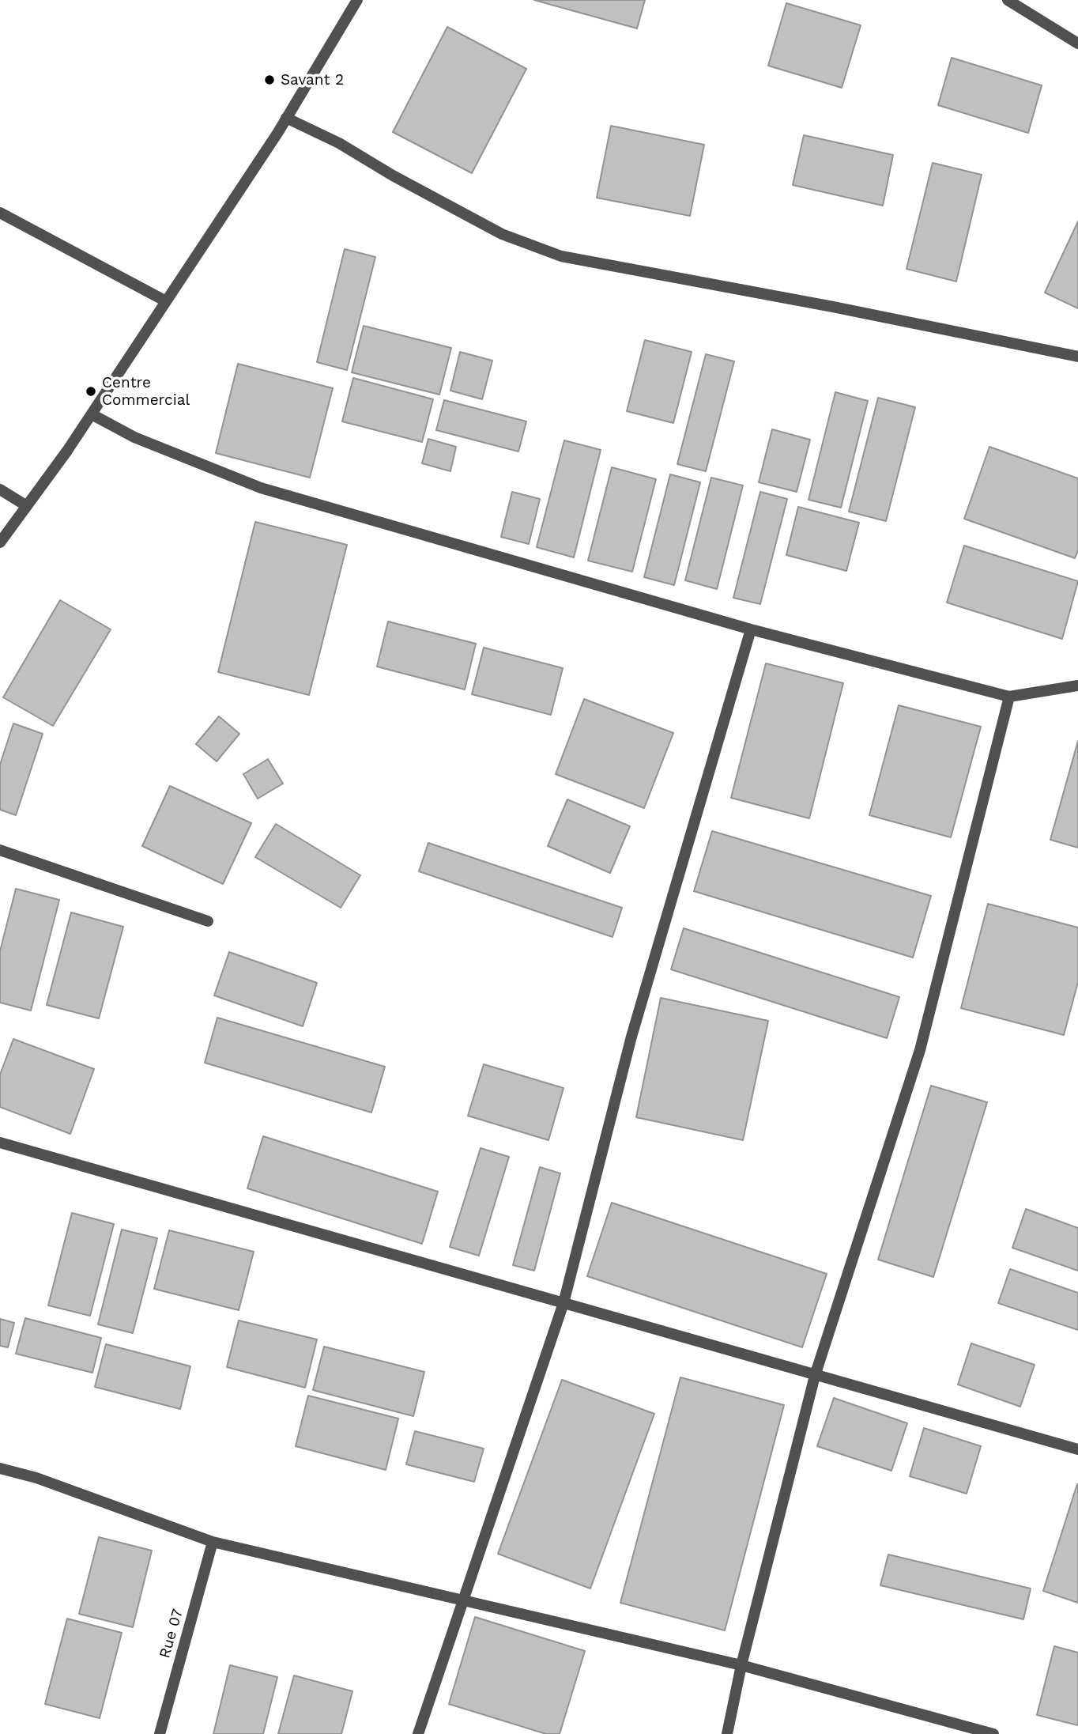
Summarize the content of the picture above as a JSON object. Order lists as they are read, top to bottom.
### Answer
{
  "streets": {
    "street": ["Rue 07"]
  },
  "places": ["Savant 2", "Centre Commercial"]
}
